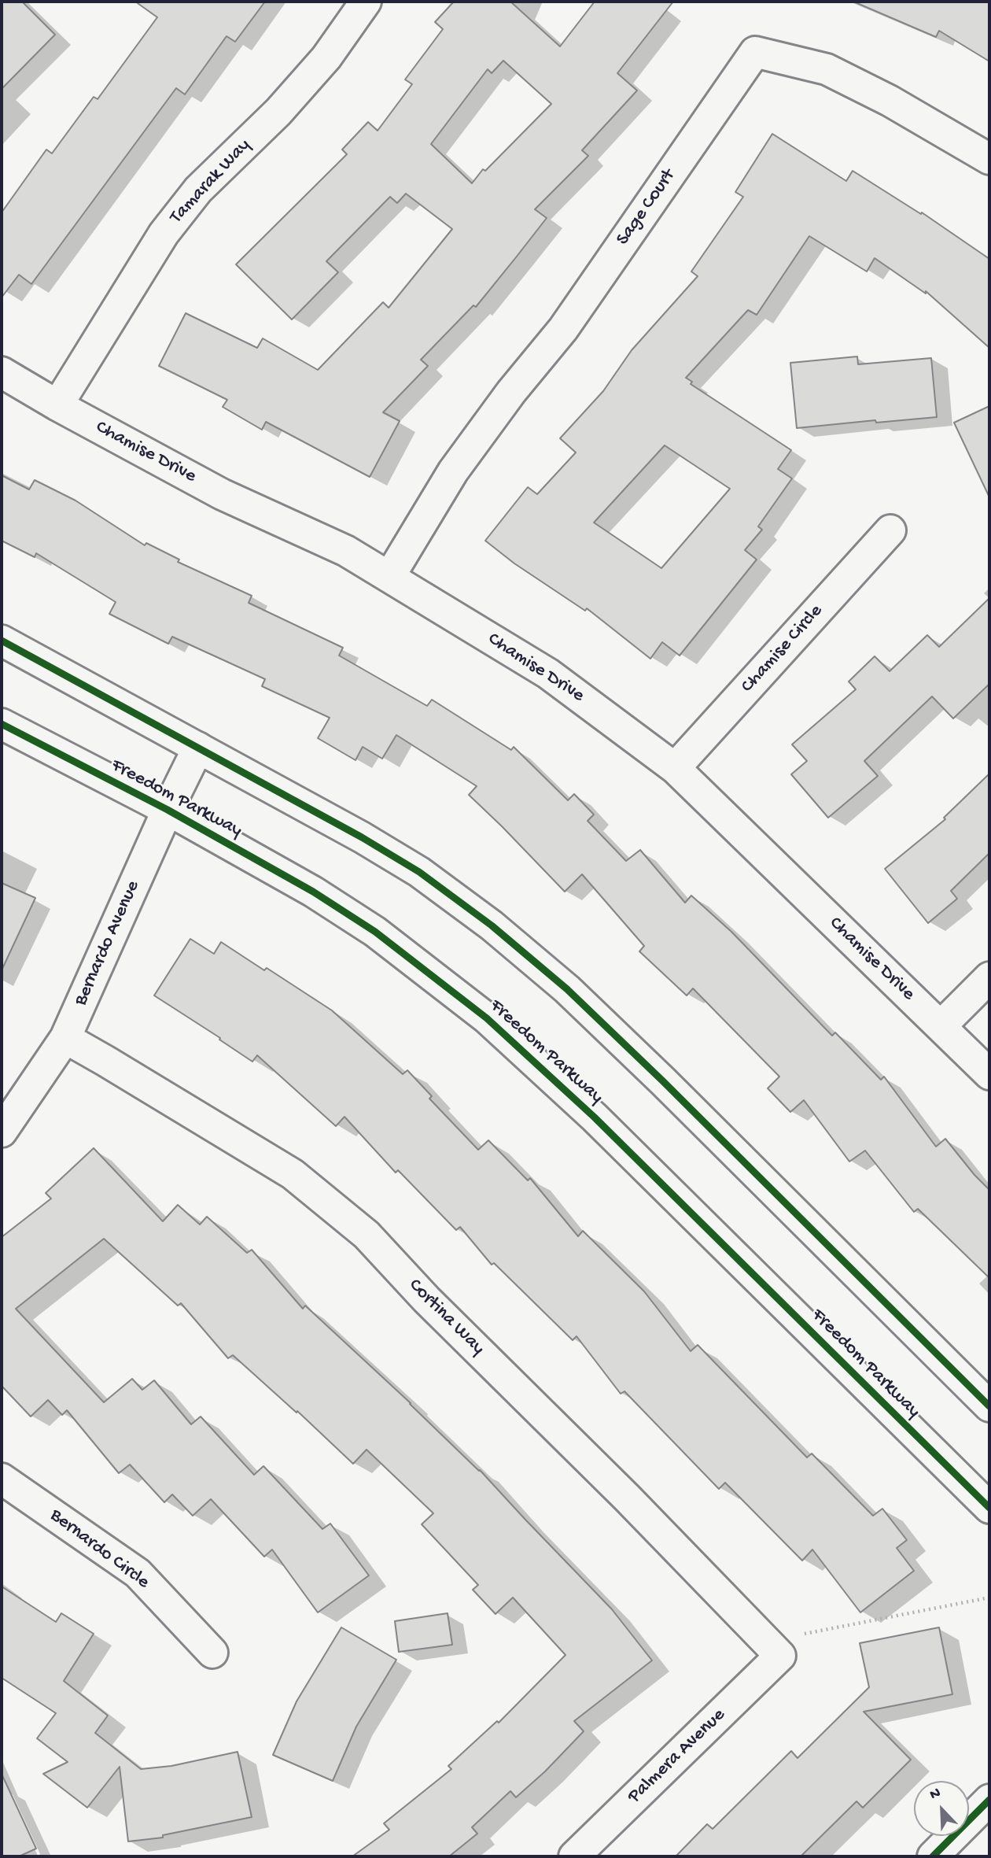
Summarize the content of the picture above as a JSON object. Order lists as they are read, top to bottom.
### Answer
{
  "streets": {
    "street": [
      "Tamarak Way",
      "Sage Court",
      "Chamise Drive",
      "Chamise Circle",
      "Freedom Parkway",
      "Bernardo Avenue",
      "Cortina Way",
      "Bernardo Circle",
      "Palmera Avenue"
    ]
  },
  "crossings": [
    ["Tamarak Way", "Chamise Drive"],
    ["Sage Court", "Chamise Drive"],
    ["Chamise Drive", "Chamise Circle"],
    ["Freedom Parkway", "Bernardo Avenue"],
    ["Bernardo Avenue", "Cortina Way"],
    ["Cortina Way", "Palmera Avenue"]
  ],
  "north": "top left"
}
